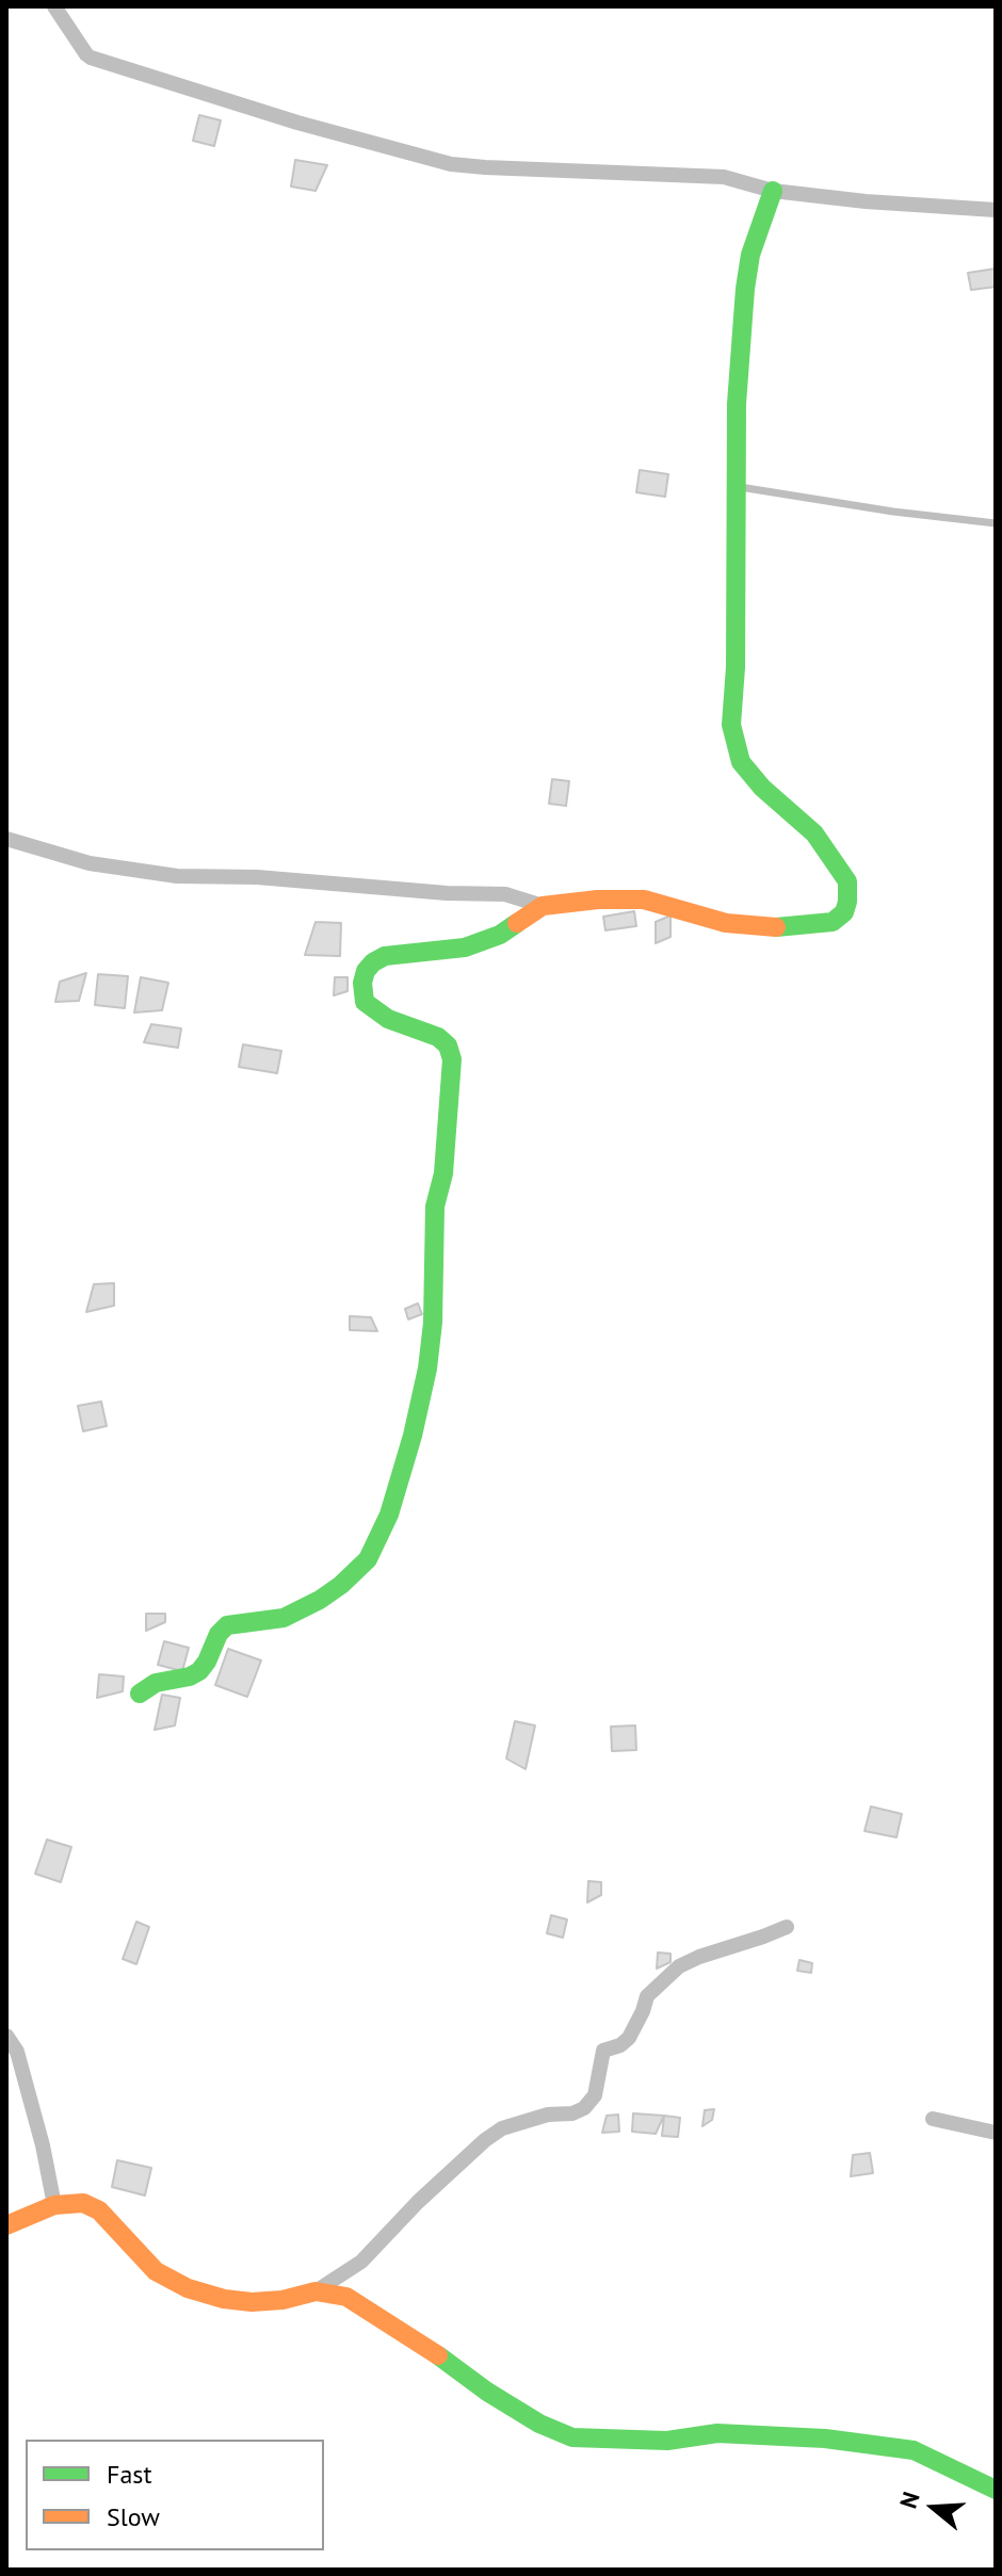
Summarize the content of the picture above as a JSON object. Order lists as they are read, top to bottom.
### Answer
{
  "legend": ["Fast", "Slow"],
  "north": "left"
}
